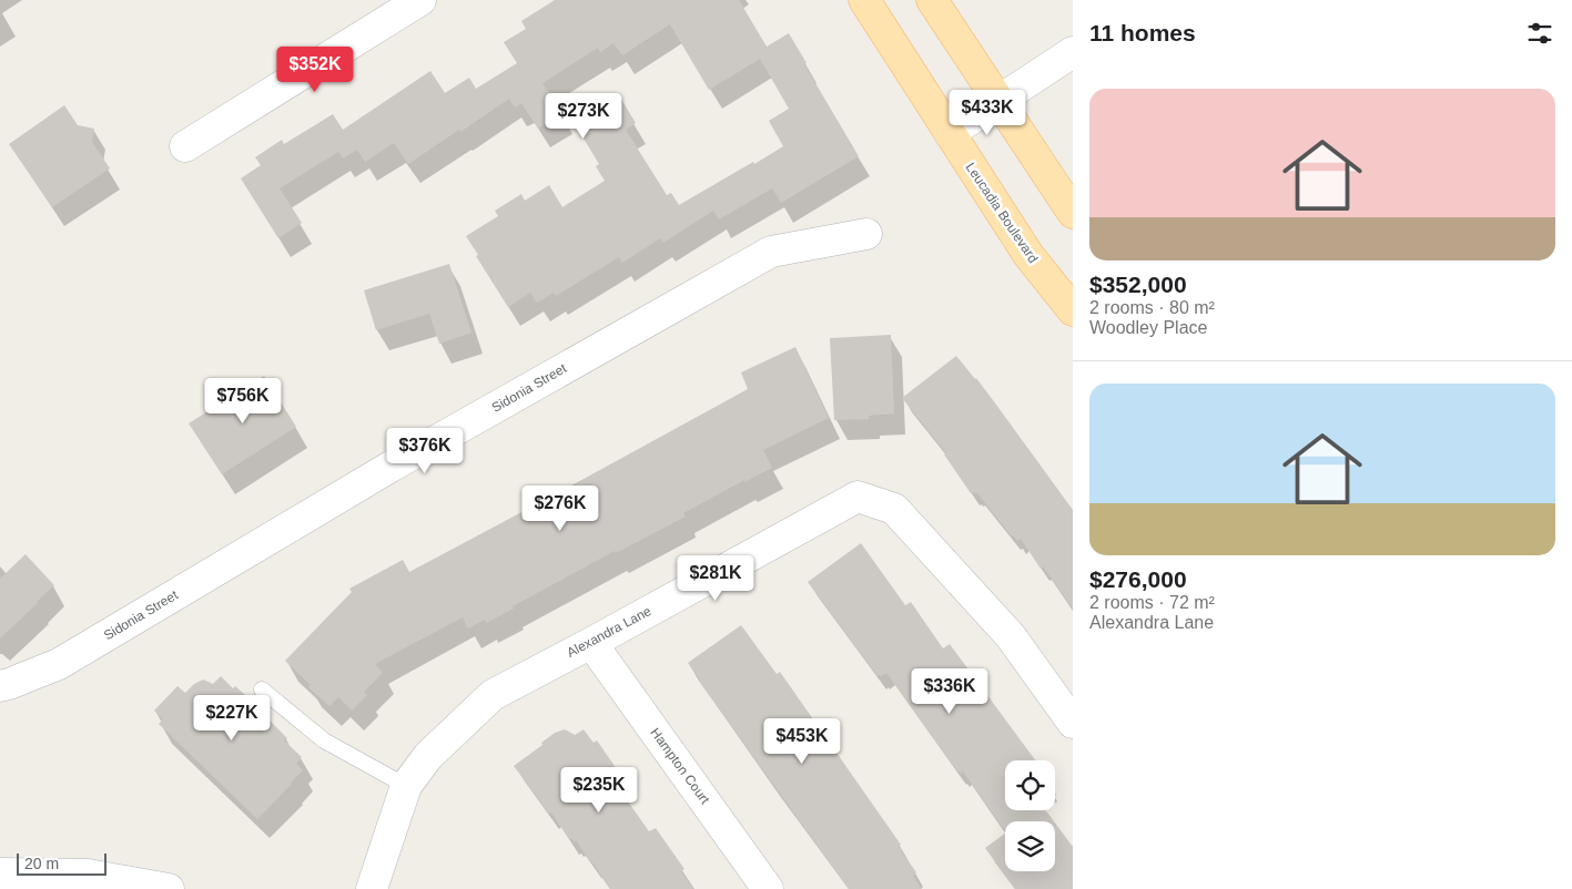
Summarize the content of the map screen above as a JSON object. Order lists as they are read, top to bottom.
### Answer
{
  "streets": {
    "main road": ["Leucadia Boulevard"],
    "street": ["Sidonia Street", "Alexandra Lane", "Hampton Court"]
  },
  "crossings": [
    ["Alexandra Lane", "Hampton Court"]
  ],
  "scale_bar": "20 m",
  "page": {
    "heading": "11 homes",
    "price": [
      "$352K",
      "$433K",
      "$273K",
      "$756K",
      "$376K",
      "$276K",
      "$281K",
      "$336K",
      "$227K",
      "$453K",
      "$235K"
    ],
    "list": [
      {
        "name": "$352,000",
        "note": "2 rooms · 80 m² · Woodley Place"
      },
      {
        "name": "$276,000",
        "note": "2 rooms · 72 m² · Alexandra Lane"
      }
    ],
    "scale": "20 m"
  }
}
